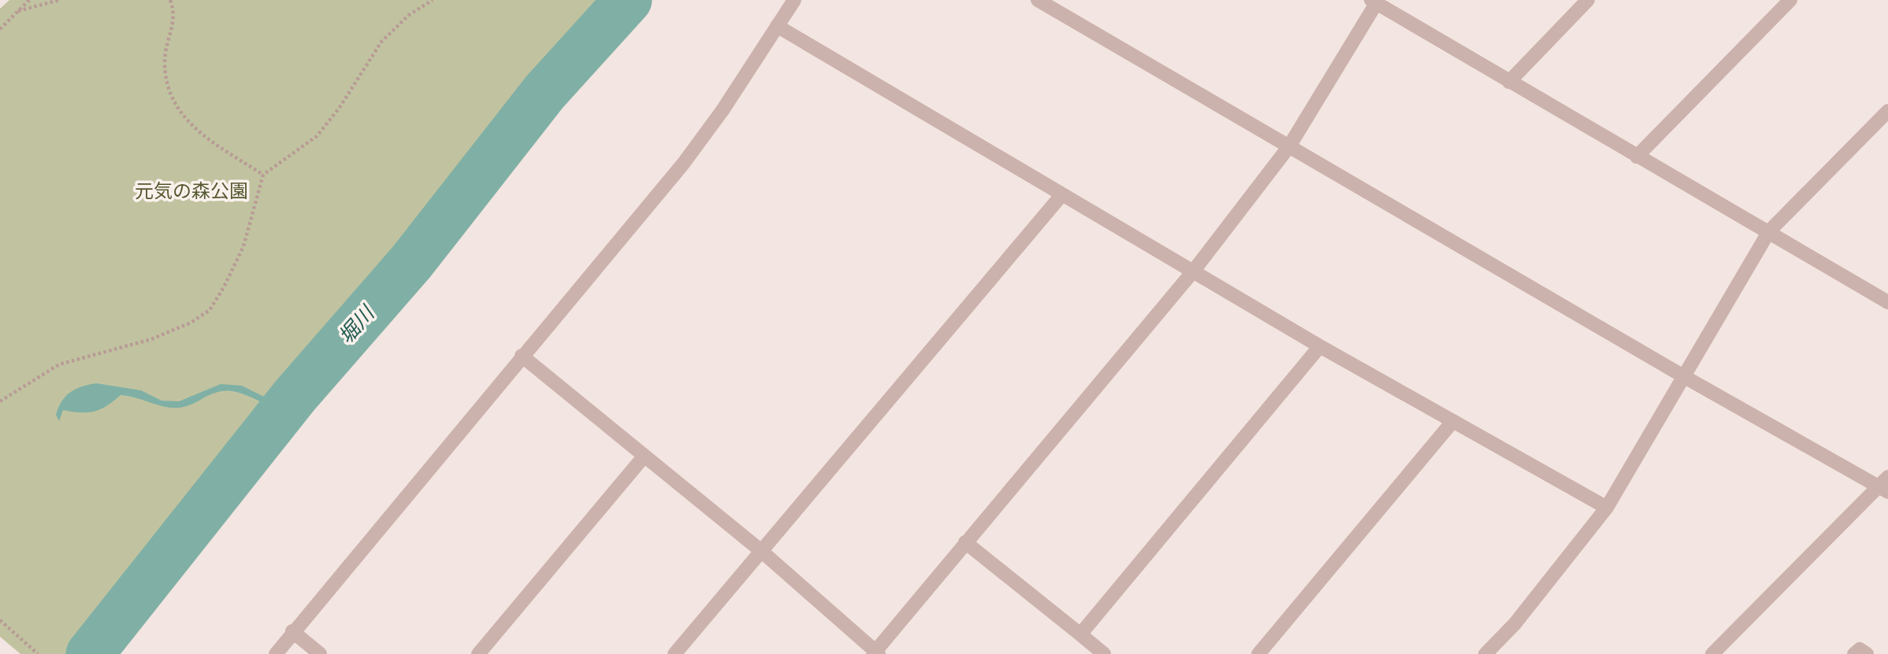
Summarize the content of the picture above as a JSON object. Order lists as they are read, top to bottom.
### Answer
{
  "water": ["堀川"],
  "parks": ["元気の森公園"]
}
